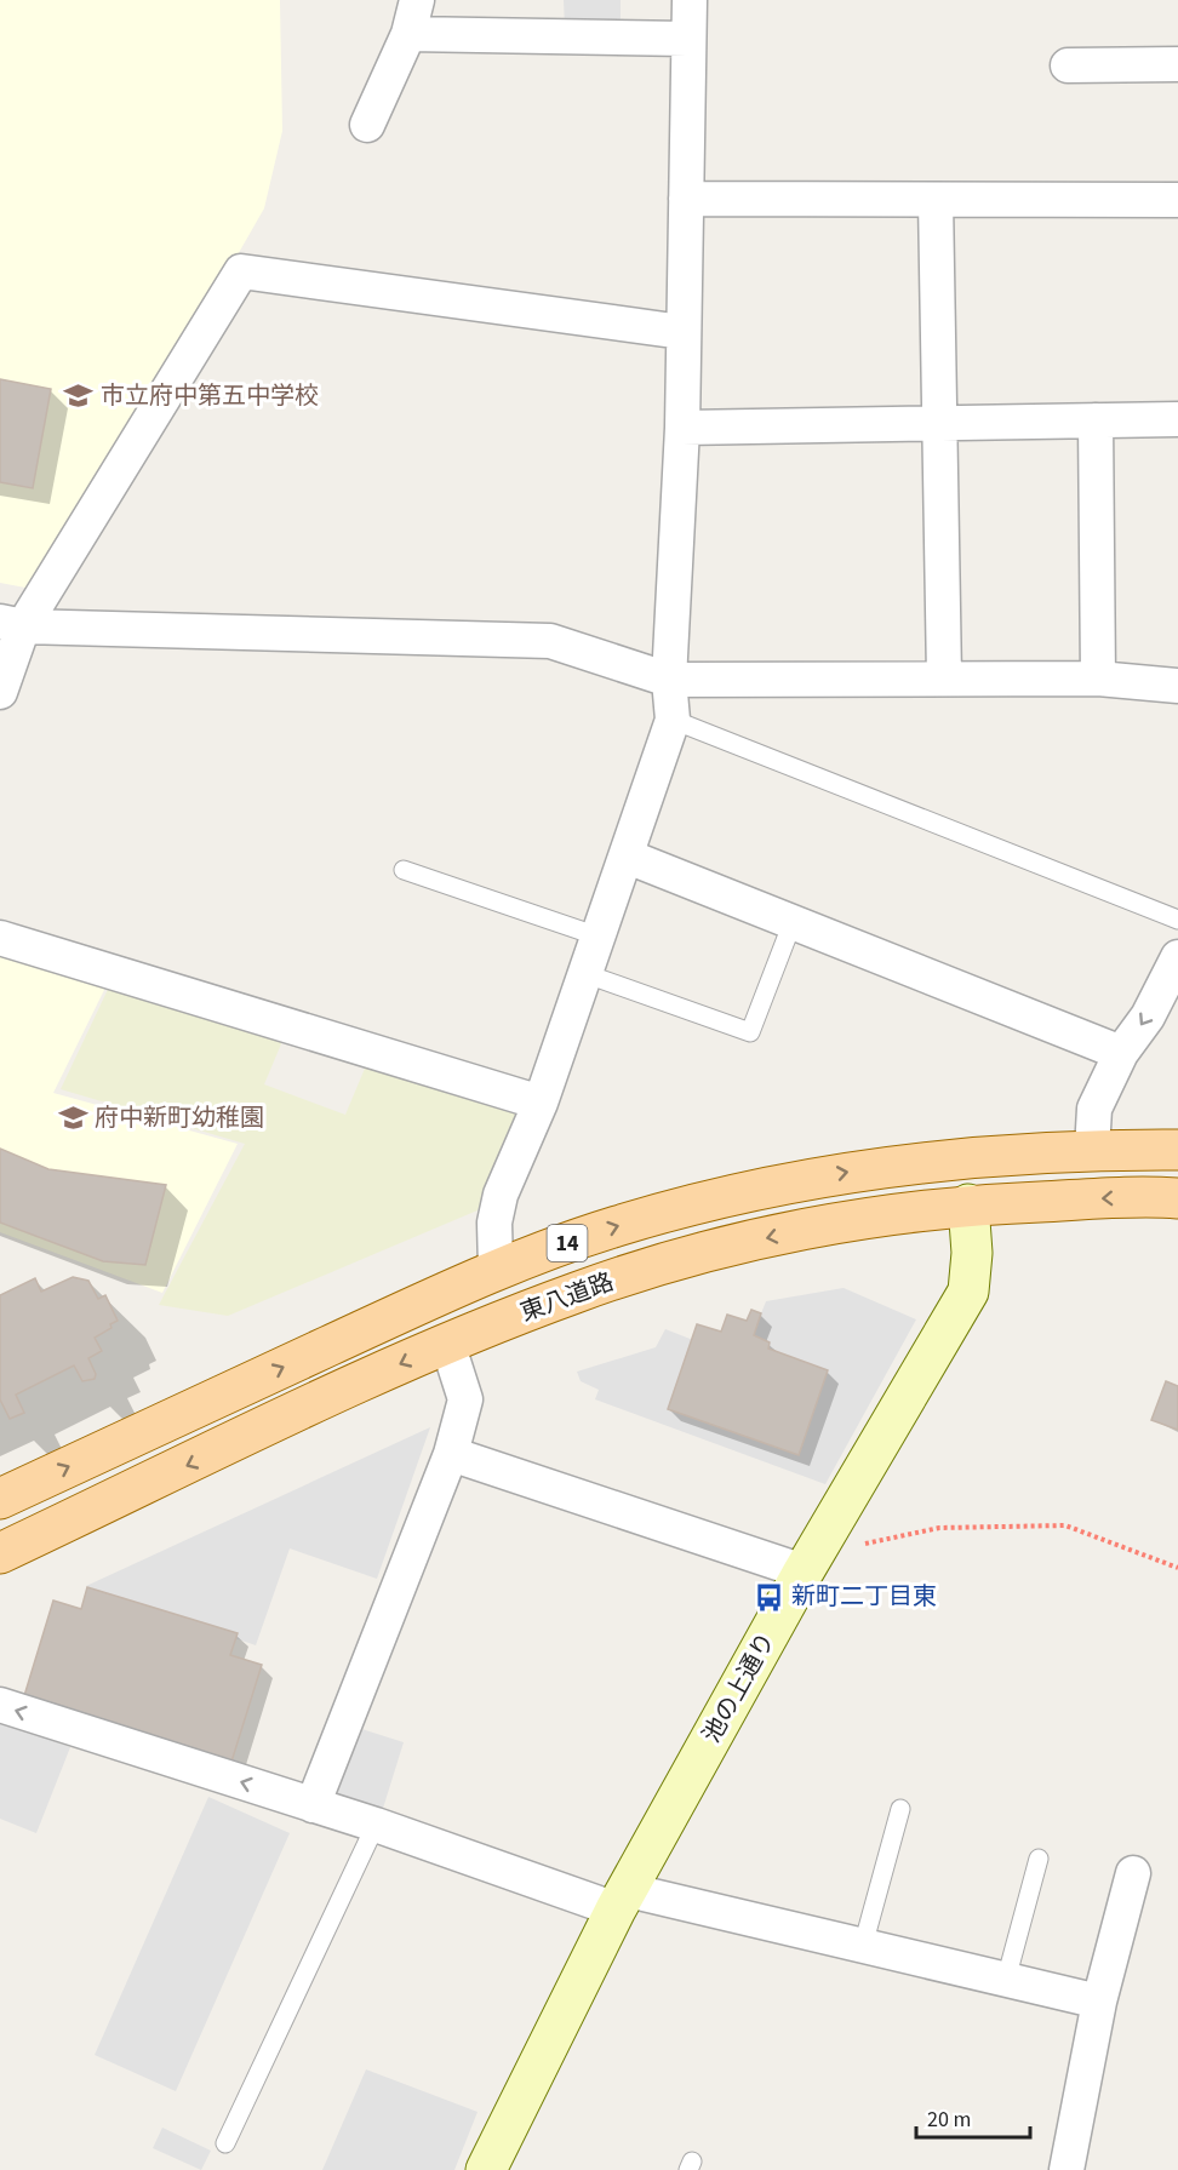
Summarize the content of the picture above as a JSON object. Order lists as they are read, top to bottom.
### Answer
{
  "streets": {
    "main road": ["14", "東八道路"],
    "street": ["池の上通り"]
  },
  "crossings": [
    ["東八道路", "池の上通り"]
  ],
  "places": {
    "school or university": ["市立府中第五中学校", "府中新町幼稚園"],
    "bus stop": ["新町二丁目東"]
  },
  "scale_bar": "20 m"
}
